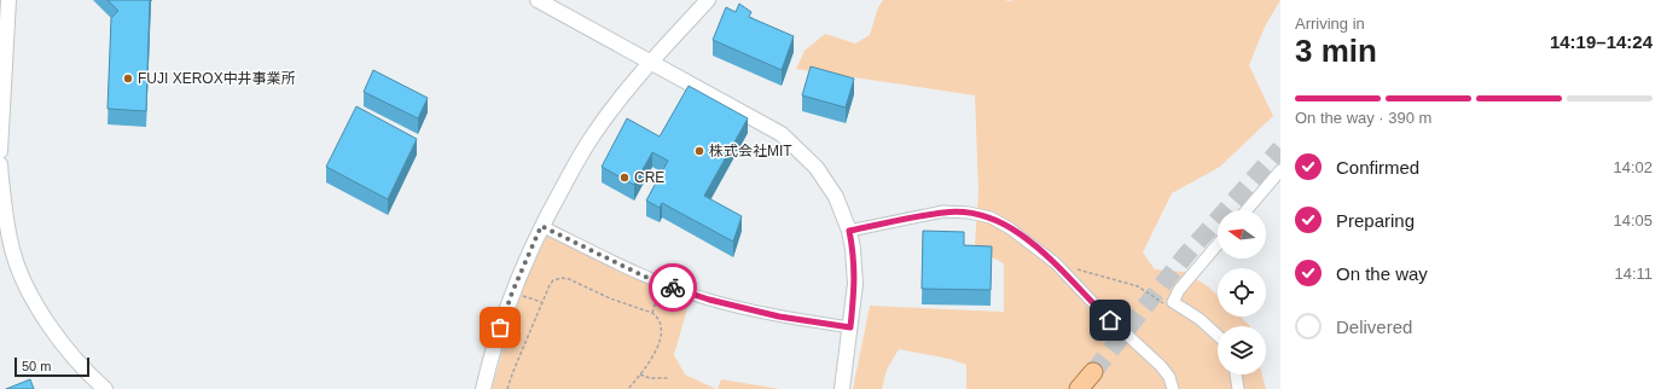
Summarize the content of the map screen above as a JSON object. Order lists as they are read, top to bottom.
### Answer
{
  "places": ["FUJI XEROX中井事業所", "株式会社MIT", "CRE"],
  "scale_bar": "50 m",
  "north": "left",
  "page": {
    "heading": ["3 min", "Arriving in", "14:19–14:24"],
    "bar": "On the way · 390 m",
    "list": [
      ["Confirmed", "14:02"],
      ["Preparing", "14:05"],
      ["On the way", "14:11"],
      "Delivered"
    ],
    "scale": "50 m"
  }
}
